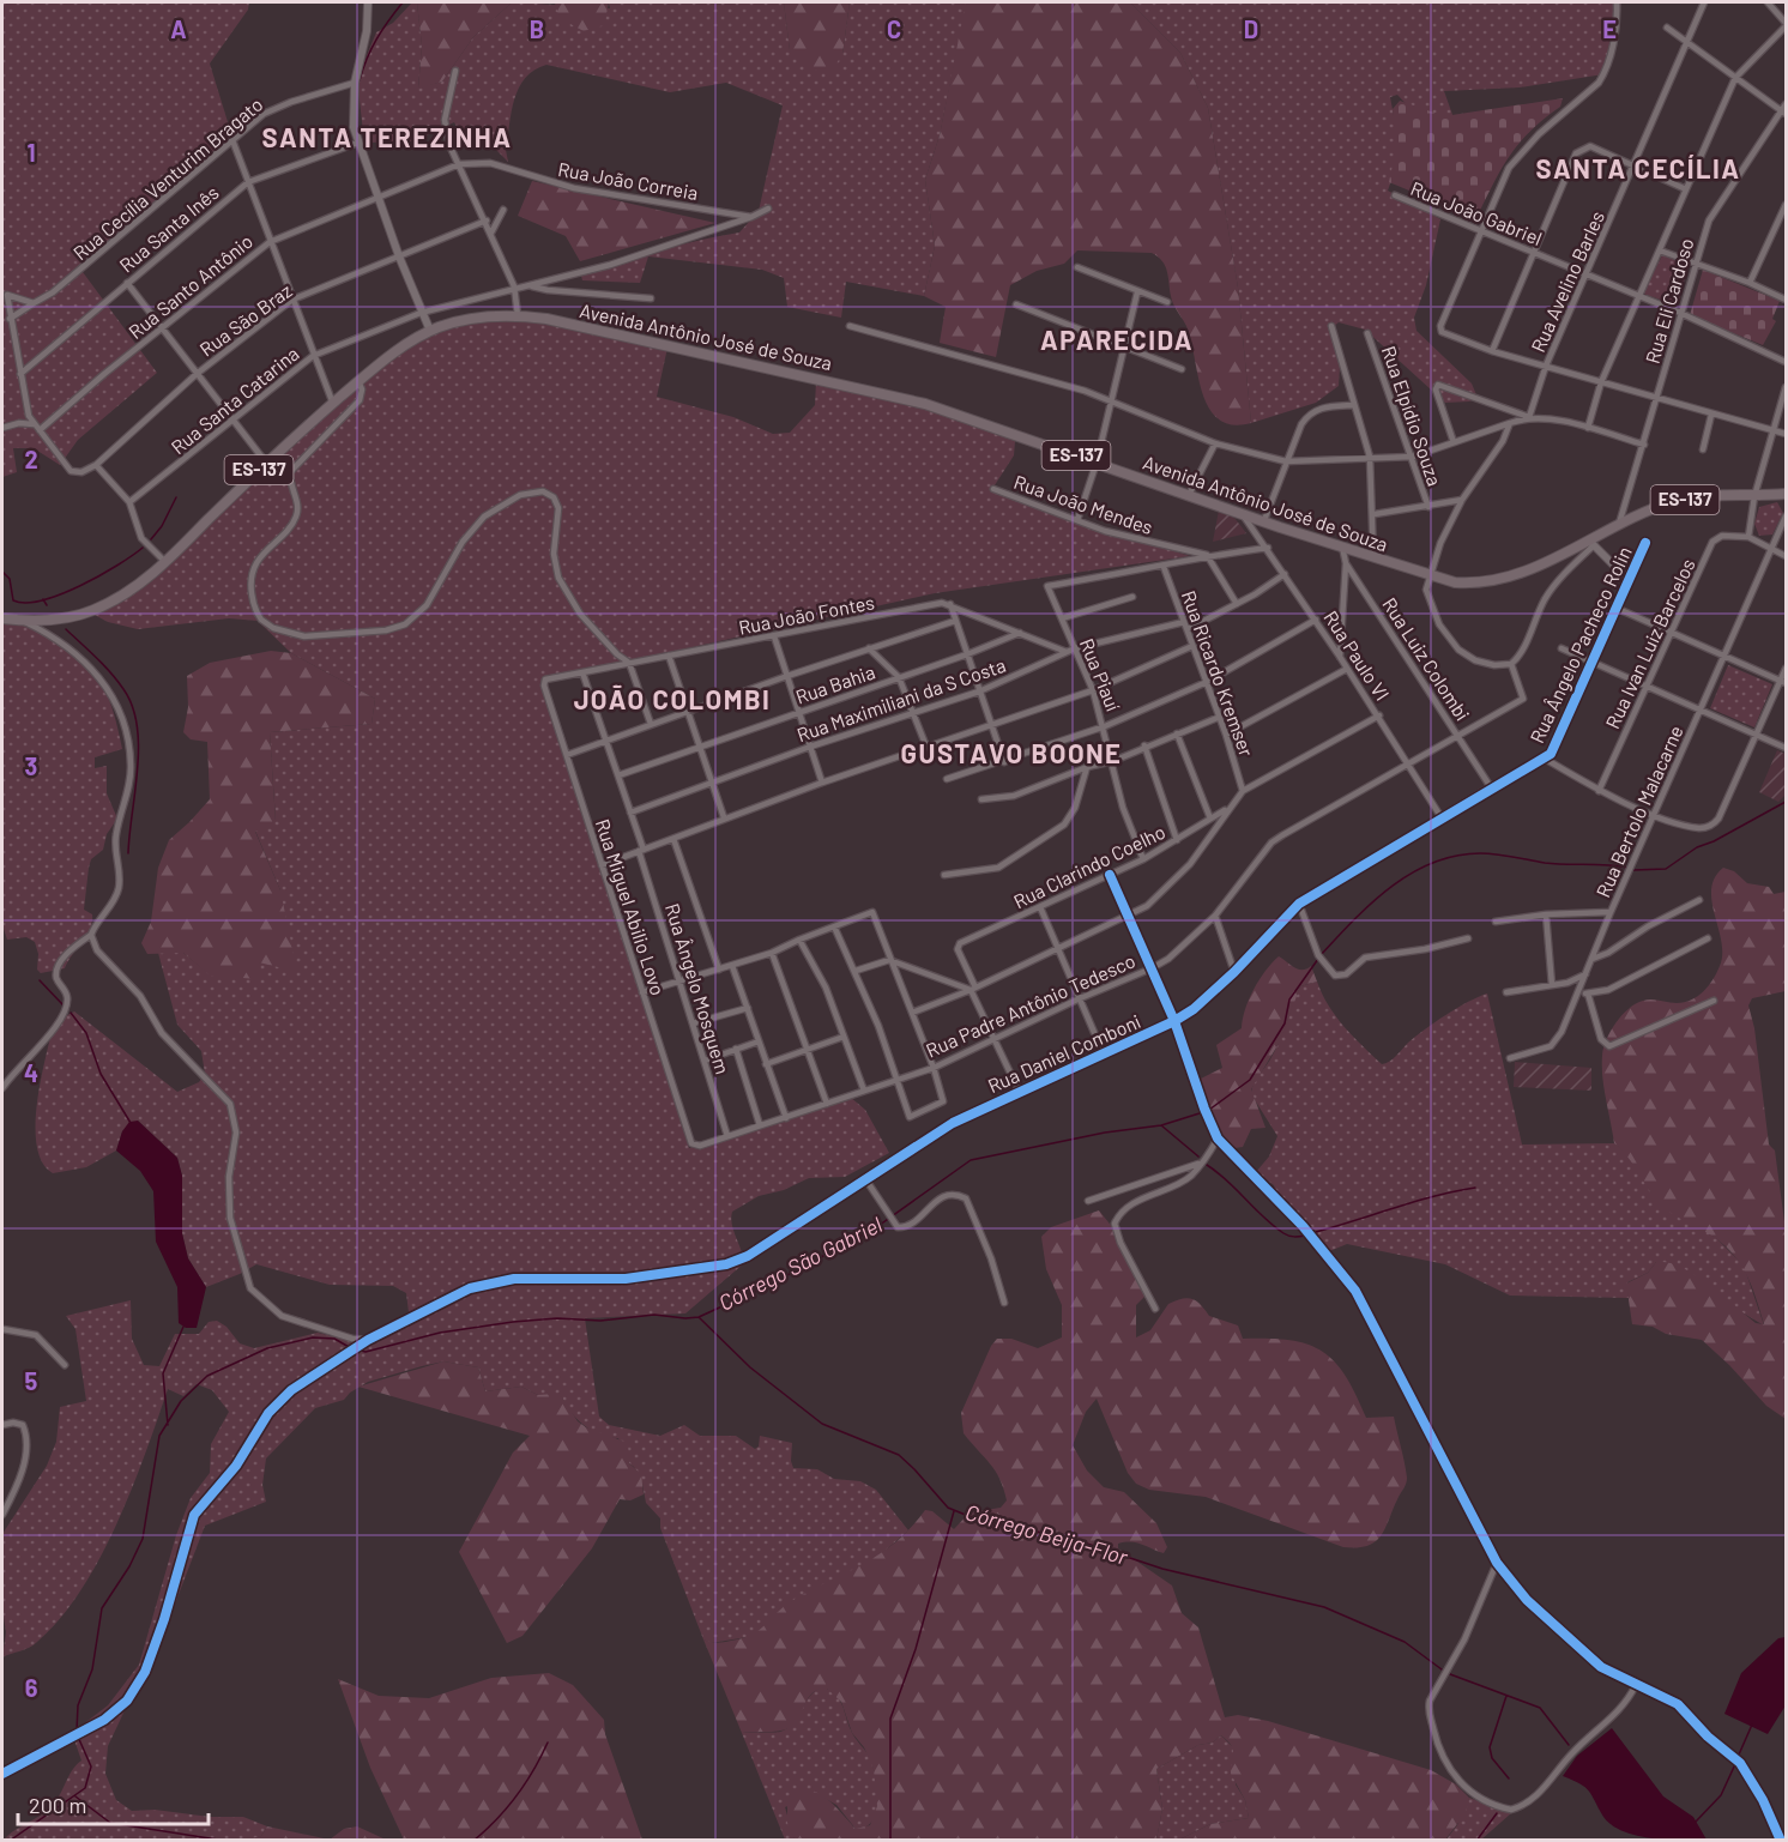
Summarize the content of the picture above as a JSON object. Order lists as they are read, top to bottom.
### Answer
{
  "streets": {
    "main road": ["Avenida Antônio José de Souza", "ES-137"],
    "street": [
      "Rua Cecília Venturim Bragato",
      "Rua João Correia",
      "Rua João Gabriel",
      "Rua Santa Inês",
      "Rua Avelino Barles",
      "Rua Santo Antônio",
      "Rua Eli Cardoso",
      "Rua São Braz",
      "Rua Santa Catarina",
      "Rua Elpídio Souza",
      "Rua João Mendes",
      "Rua João Fontes",
      "Rua Ivan Luiz Barcelos",
      "Rua Ângelo Pacheco Rolin",
      "Rua Paulo VI",
      "Rua Luiz Colombi",
      "Rua Ricardo Kremser",
      "Rua Piauí",
      "Rua Bahia",
      "Rua Maximiliani da S Costa",
      "Rua Bertolo Malacarne",
      "Rua Clarindo Coelho",
      "Rua Miguel Abilio Lovo",
      "Rua Ângelo Mosquem",
      "Rua Padre Antônio Tedesco",
      "Rua Daniel Comboni"
    ]
  },
  "crossings": [
    ["Rua João Correia", "Rua Santo Antônio"],
    ["Rua João Correia", "Rua Santa Catarina"],
    ["Rua João Gabriel", "Rua Avelino Barles"],
    ["Rua João Gabriel", "Rua Eli Cardoso"],
    ["Rua Eli Cardoso", "Avenida Antônio José de Souza"],
    ["Rua Eli Cardoso", "ES-137"],
    ["Avenida Antônio José de Souza", "ES-137"],
    ["Avenida Antônio José de Souza", "Rua Paulo VI"],
    ["Avenida Antônio José de Souza", "Rua Luiz Colombi"],
    ["Rua João Mendes", "Rua Paulo VI"],
    ["Rua João Mendes", "Rua Ricardo Kremser"],
    ["Rua João Mendes", "Rua Piauí"],
    ["Rua João Fontes", "Rua Miguel Abilio Lovo"],
    ["Rua João Fontes", "Rua Ângelo Mosquem"],
    ["Rua Ângelo Pacheco Rolin", "Rua Daniel Comboni"],
    ["Rua Paulo VI", "Rua Padre Antônio Tedesco"],
    ["Rua Paulo VI", "Rua Daniel Comboni"],
    ["Rua Luiz Colombi", "Rua Padre Antônio Tedesco"],
    ["Rua Luiz Colombi", "Rua Daniel Comboni"],
    ["Rua Ricardo Kremser", "Rua Maximiliani da S Costa"],
    ["Rua Piauí", "Rua Maximiliani da S Costa"],
    ["Rua Piauí", "Rua Clarindo Coelho"],
    ["Rua Bahia", "Rua Ângelo Mosquem"],
    ["Rua Maximiliani da S Costa", "Rua Ângelo Mosquem"],
    ["Rua Miguel Abilio Lovo", "Rua Padre Antônio Tedesco"],
    ["Rua Ângelo Mosquem", "Rua Padre Antônio Tedesco"]
  ],
  "districts": [
    "SANTA TEREZINHA",
    "SANTA CECÍLIA",
    "APARECIDA",
    "JOÃO COLOMBI",
    "GUSTAVO BOONE"
  ],
  "water": ["Córrego São Gabriel", "Córrego Beija-Flor"],
  "scale_bar": "200 m",
  "grid": {
    "columns": [
      "A",
      "B",
      "C",
      "D",
      "E"
    ],
    "rows": [
      "1",
      "2",
      "3",
      "4",
      "5",
      "6"
    ]
  }
}
